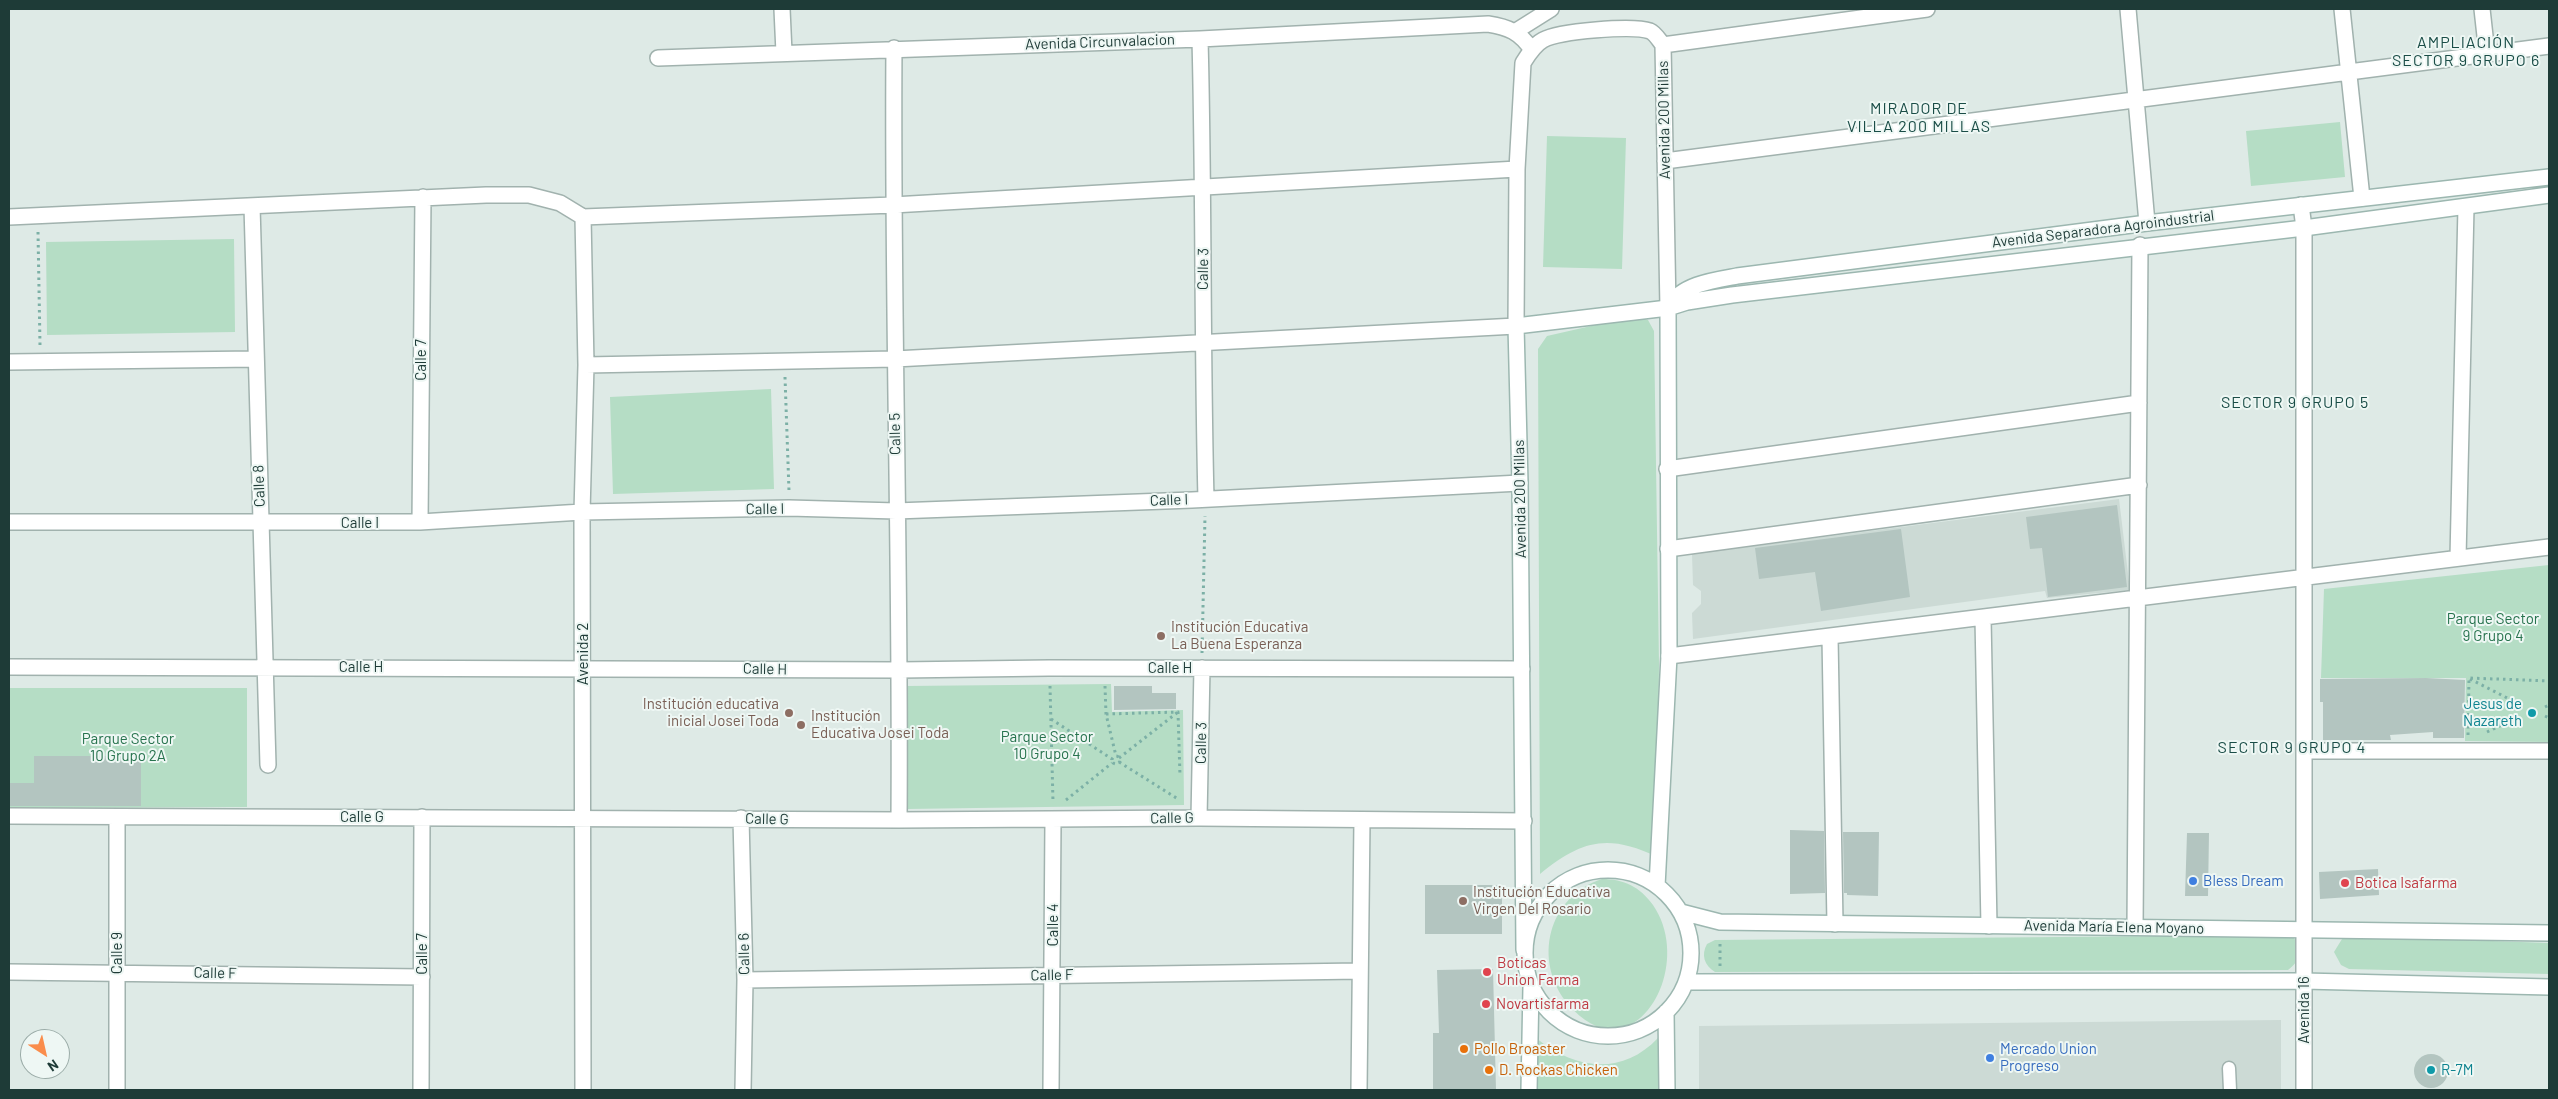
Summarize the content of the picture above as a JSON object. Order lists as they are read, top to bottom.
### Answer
{
  "streets": {
    "street": [
      "Avenida Circunvalacion",
      "Avenida 200 Millas",
      "Avenida Separadora Agroindustrial",
      "Calle 3",
      "Calle 7",
      "Calle 5",
      "Calle 8",
      "Calle I",
      "Avenida 2",
      "Calle H",
      "Calle G",
      "Calle 4",
      "Avenida María Elena Moyano",
      "Calle 9",
      "Calle 6",
      "Calle F",
      "Avenida 16"
    ]
  },
  "crossings": [
    ["Avenida Circunvalacion", "Calle 3"],
    ["Avenida Circunvalacion", "Calle 5"],
    ["Avenida 200 Millas", "Avenida Separadora Agroindustrial"],
    ["Avenida 200 Millas", "Calle I"],
    ["Avenida 200 Millas", "Calle H"],
    ["Avenida 200 Millas", "Calle G"],
    ["Avenida 200 Millas", "Avenida María Elena Moyano"],
    ["Avenida Separadora Agroindustrial", "Calle 3"],
    ["Avenida Separadora Agroindustrial", "Calle 5"],
    ["Avenida Separadora Agroindustrial", "Avenida 2"],
    ["Avenida Separadora Agroindustrial", "Avenida 16"],
    ["Calle 3", "Calle I"],
    ["Calle 3", "Calle H"],
    ["Calle 3", "Calle G"],
    ["Calle 7", "Calle I"],
    ["Calle 7", "Calle G"],
    ["Calle 7", "Calle F"],
    ["Calle 5", "Calle I"],
    ["Calle 5", "Calle H"],
    ["Calle 5", "Calle G"],
    ["Calle 8", "Calle I"],
    ["Calle 8", "Calle H"],
    ["Calle I", "Avenida 2"],
    ["Avenida 2", "Calle H"],
    ["Avenida 2", "Calle G"],
    ["Calle G", "Calle 4"],
    ["Calle G", "Calle 9"],
    ["Calle G", "Calle 6"],
    ["Calle 4", "Calle F"],
    ["Avenida María Elena Moyano", "Avenida 16"],
    ["Calle 9", "Calle F"],
    ["Calle 6", "Calle F"]
  ],
  "districts": [
    "AMPLIACIÓN SECTOR 9 GRUPO 6",
    "MIRADOR DE VILLA 200 MILLAS",
    "SECTOR 9 GRUPO 5",
    "SECTOR 9 GRUPO 4"
  ],
  "parks": ["Parque Sector 9 Grupo 4", "Parque Sector 10 Grupo 4", "Parque Sector 10 Grupo 2A"],
  "places": [
    "Institución Educativa La Buena Esperanza",
    "Institución educativa inicial Josei Toda",
    "Jesus de Nazareth",
    "Institución Educativa Josei Toda",
    "Bless Dream",
    "Botica Isafarma",
    "Institución Educativa Virgen Del Rosario",
    "Boticas Union Farma",
    "Novartisfarma",
    "Pollo Broaster",
    "Mercado Union Progreso",
    "D. Rockas Chicken",
    "R-7M"
  ],
  "north": "bottom right"
}
